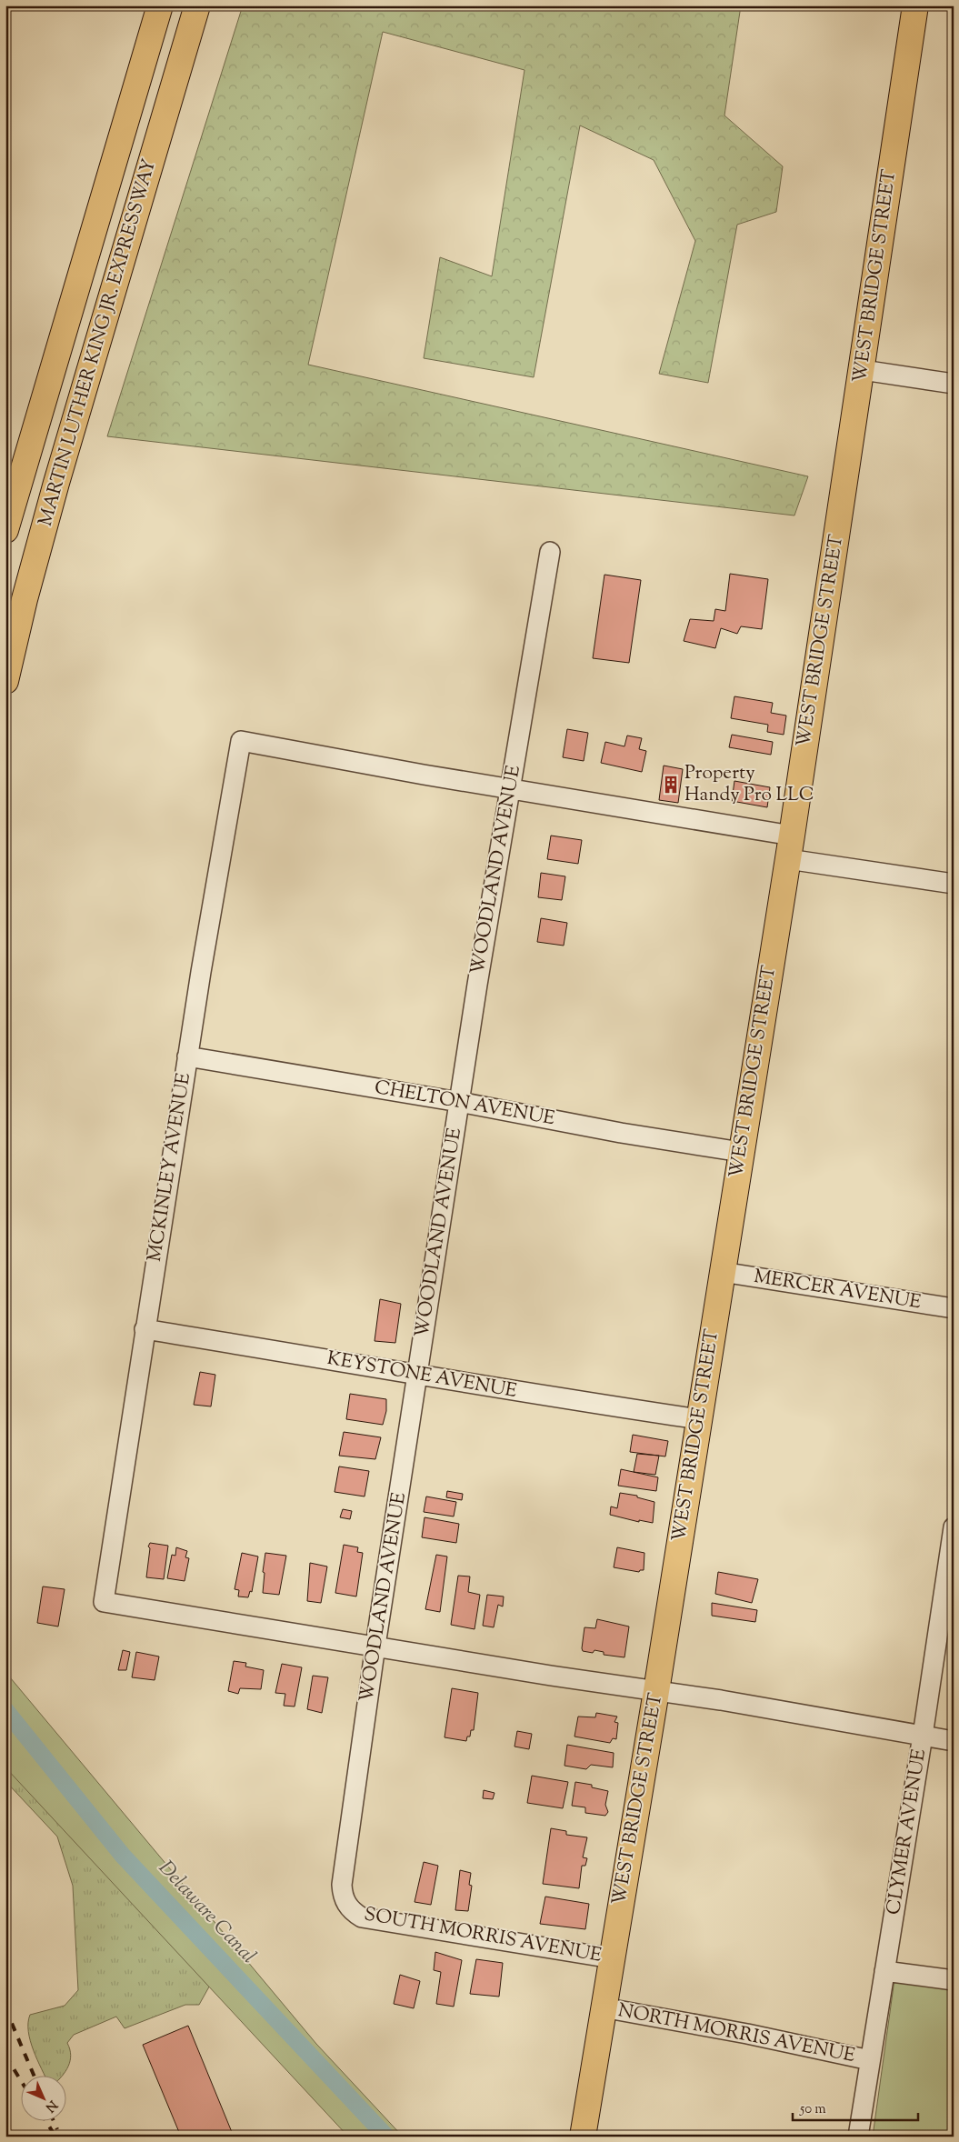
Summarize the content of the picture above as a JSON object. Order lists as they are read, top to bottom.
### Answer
{
  "streets": {
    "main road": ["WEST BRIDGE STREET", "MARTIN LUTHER KING JR. EXPRESSWAY"],
    "street": [
      "WOODLAND AVENUE",
      "CHELTON AVENUE",
      "MCKINLEY AVENUE",
      "MERCER AVENUE",
      "KEYSTONE AVENUE",
      "CLYMER AVENUE",
      "SOUTH MORRIS AVENUE",
      "NORTH MORRIS AVENUE"
    ]
  },
  "crossings": [
    ["WEST BRIDGE STREET", "CHELTON AVENUE"],
    ["WEST BRIDGE STREET", "MERCER AVENUE"],
    ["WEST BRIDGE STREET", "KEYSTONE AVENUE"],
    ["WEST BRIDGE STREET", "SOUTH MORRIS AVENUE"],
    ["WEST BRIDGE STREET", "NORTH MORRIS AVENUE"],
    ["WOODLAND AVENUE", "CHELTON AVENUE"],
    ["WOODLAND AVENUE", "MCKINLEY AVENUE"],
    ["WOODLAND AVENUE", "KEYSTONE AVENUE"],
    ["WOODLAND AVENUE", "SOUTH MORRIS AVENUE"],
    ["CHELTON AVENUE", "MCKINLEY AVENUE"],
    ["MCKINLEY AVENUE", "KEYSTONE AVENUE"],
    ["CLYMER AVENUE", "NORTH MORRIS AVENUE"]
  ],
  "water": ["Delaware Canal"],
  "places": {
    "building": ["Property Handy Pro LLC"]
  },
  "scale_bar": "50 m",
  "north": "bottom right"
}
